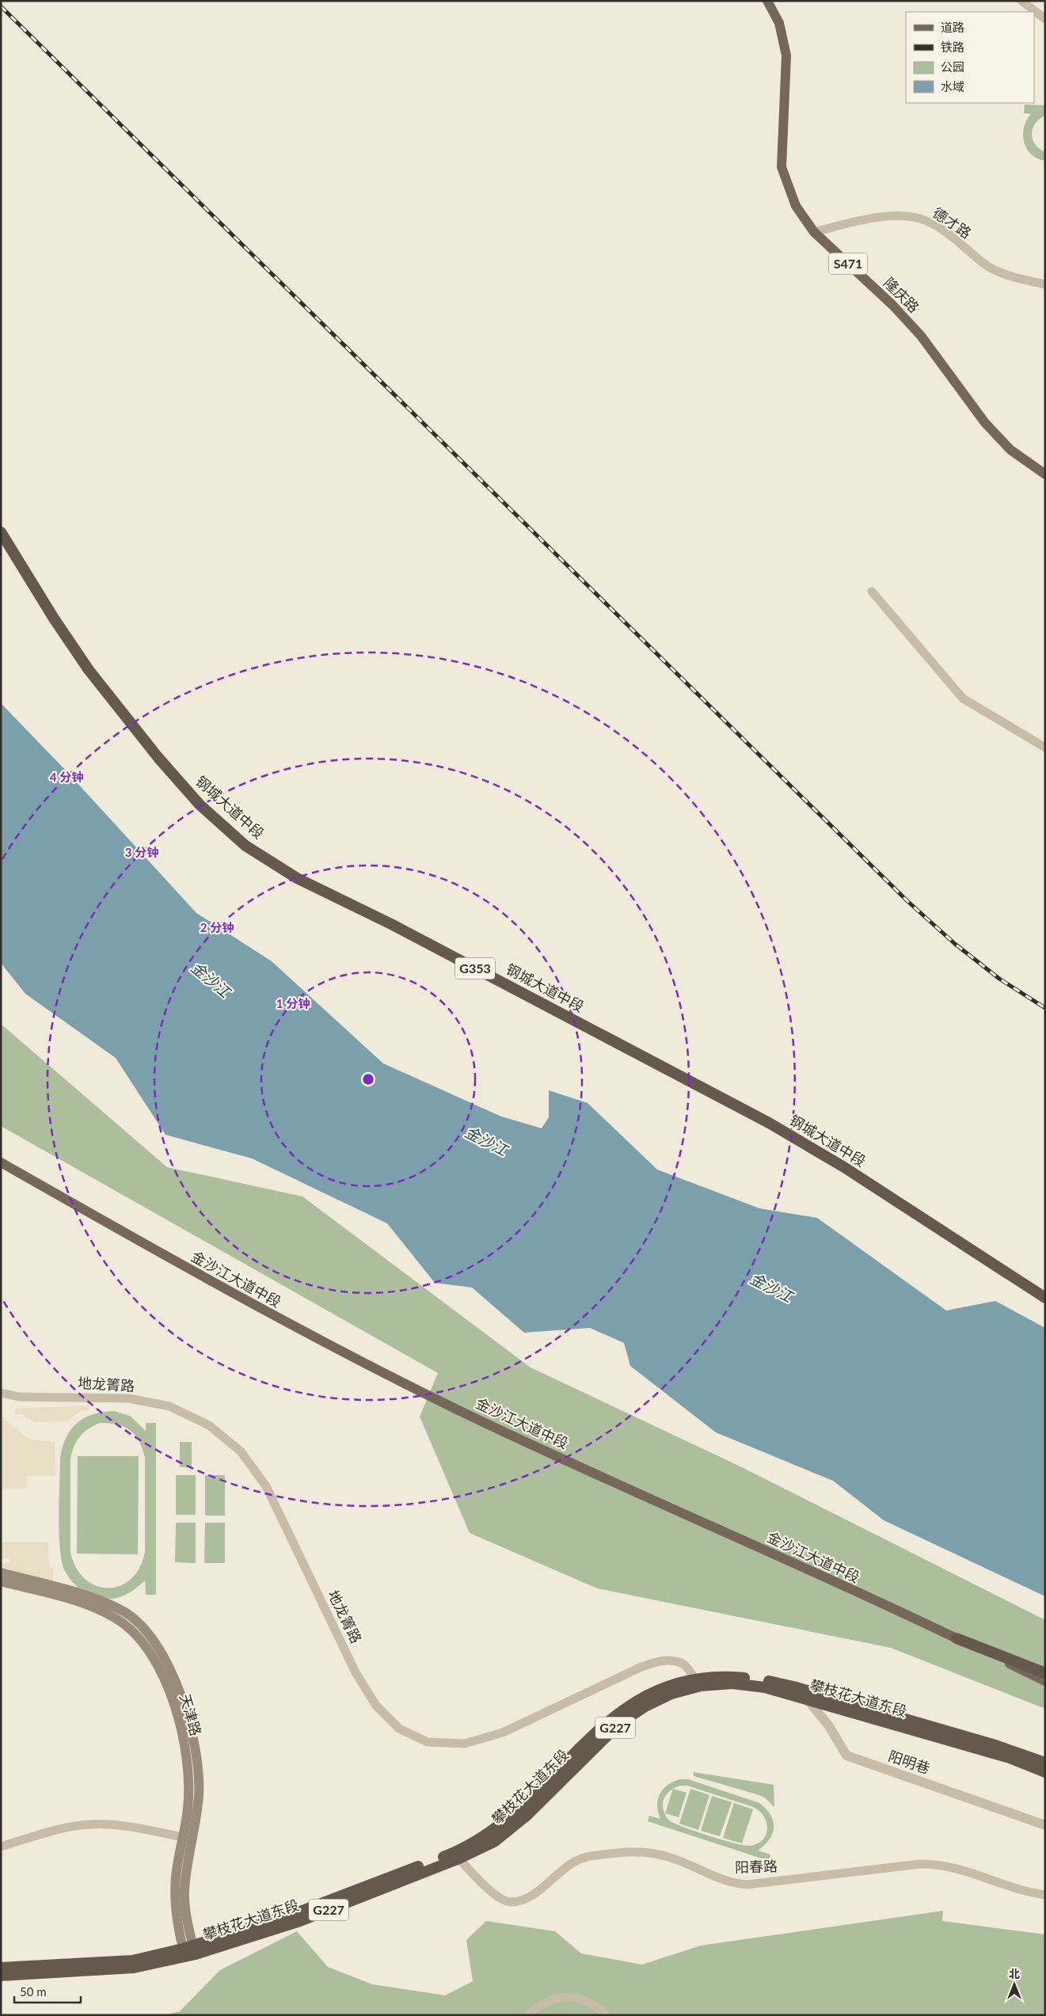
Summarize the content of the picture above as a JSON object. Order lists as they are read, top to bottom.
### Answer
{
  "streets": {
    "highway": [
      "钢城大道中段",
      "G353",
      "攀枝花大道东段",
      "G227"
    ],
    "main road": [
      "S471",
      "隆庆路",
      "金沙江大道中段",
      "天津路"
    ],
    "street": [
      "德才路",
      "地龙箐路",
      "阳明巷",
      "阳春路"
    ]
  },
  "crossings": [
    ["德才路", "隆庆路"],
    ["地龙箐路", "攀枝花大道东段"],
    ["攀枝花大道东段", "天津路"],
    ["攀枝花大道东段", "阳明巷"],
    ["攀枝花大道东段", "阳春路"]
  ],
  "water": ["金沙江"],
  "legend": [
    "道路",
    "铁路",
    "公园",
    "水域"
  ],
  "scale_bar": "50 m",
  "north": "top",
  "rings": [
    "4 分钟",
    "3 分钟",
    "2 分钟",
    "1 分钟"
  ]
}
